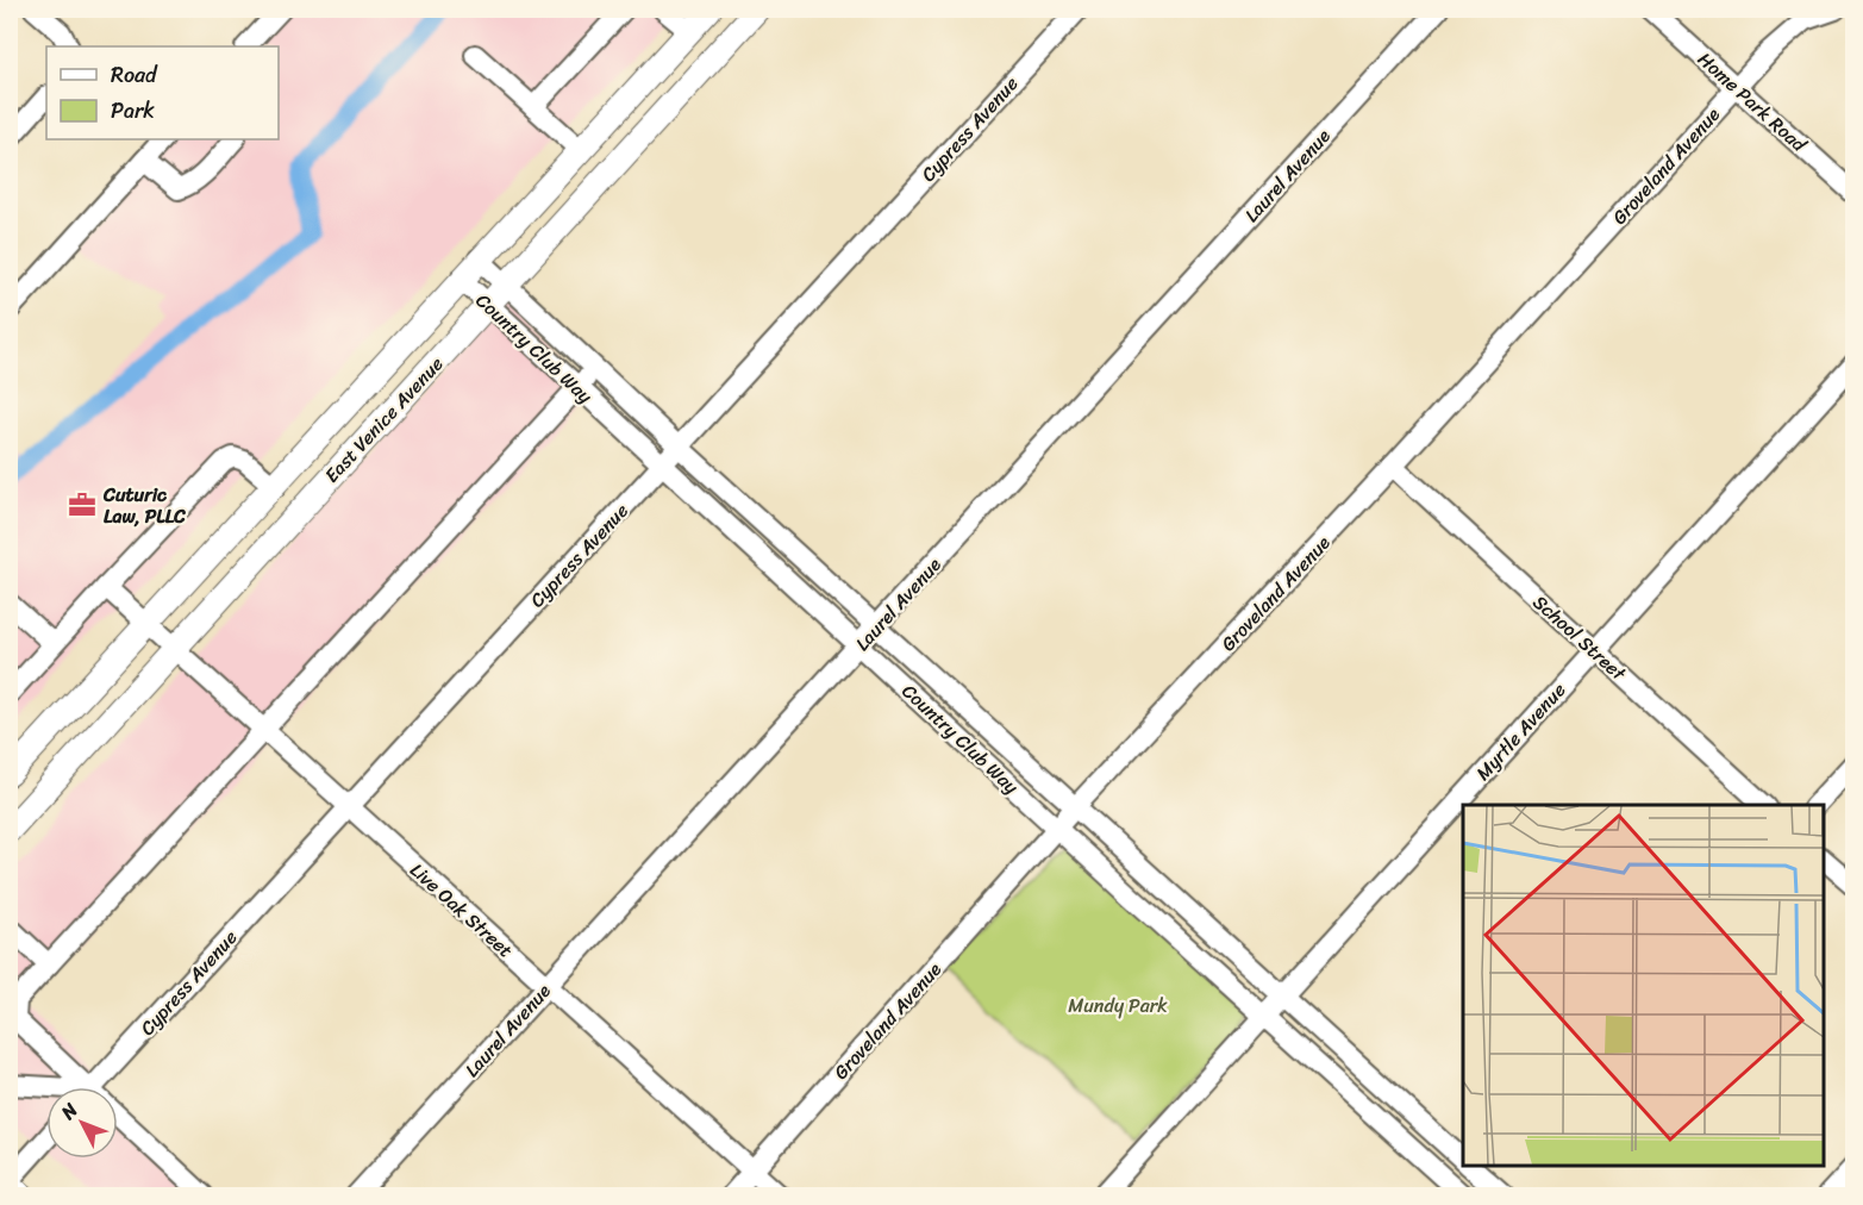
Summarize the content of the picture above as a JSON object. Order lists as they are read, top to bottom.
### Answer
{
  "streets": {
    "main road": ["East Venice Avenue"],
    "street": [
      "Home Park Road",
      "Cypress Avenue",
      "Groveland Avenue",
      "Laurel Avenue",
      "Country Club Way",
      "School Street",
      "Myrtle Avenue",
      "Live Oak Street"
    ]
  },
  "crossings": [
    ["Home Park Road", "Groveland Avenue"],
    ["Cypress Avenue", "Country Club Way"],
    ["Cypress Avenue", "Live Oak Street"],
    ["Groveland Avenue", "Country Club Way"],
    ["Groveland Avenue", "School Street"],
    ["Groveland Avenue", "Live Oak Street"],
    ["Laurel Avenue", "Country Club Way"],
    ["Laurel Avenue", "Live Oak Street"],
    ["Country Club Way", "East Venice Avenue"],
    ["Country Club Way", "Myrtle Avenue"],
    ["East Venice Avenue", "Live Oak Street"],
    ["School Street", "Myrtle Avenue"]
  ],
  "parks": ["Mundy Park"],
  "places": {
    "office": ["Cuturic Law, PLLC"]
  },
  "legend": ["Road", "Park"],
  "north": "top left"
}
